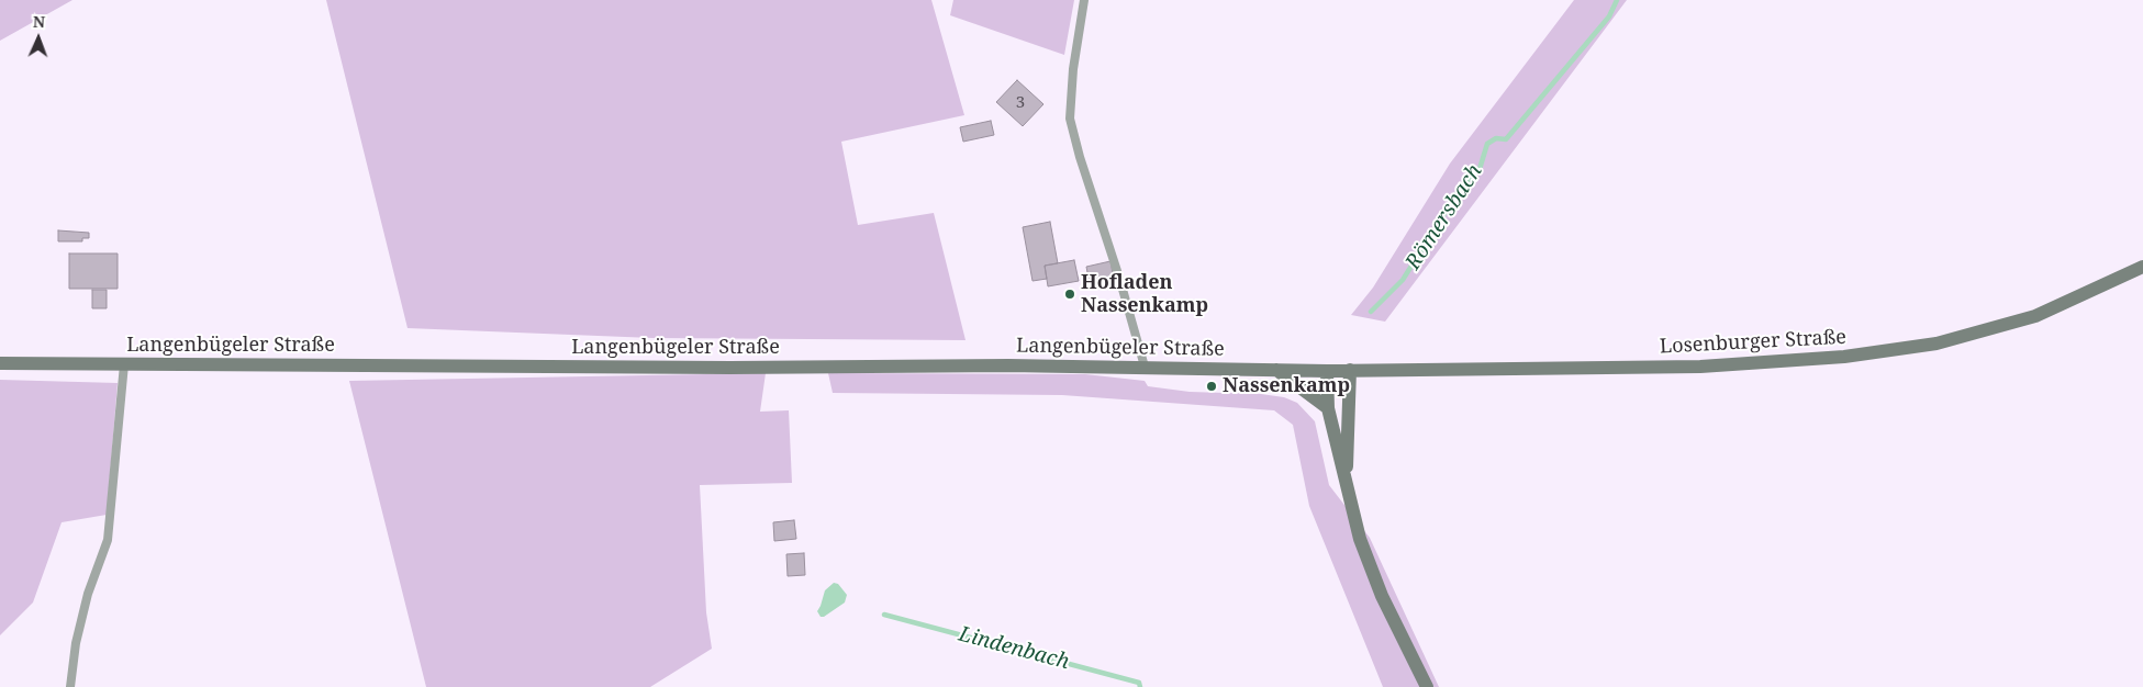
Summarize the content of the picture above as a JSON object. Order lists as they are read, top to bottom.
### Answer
{
  "streets": {
    "main road": ["Losenburger Straße", "Langenbügeler Straße"]
  },
  "crossings": [
    ["Losenburger Straße", "Langenbügeler Straße"]
  ],
  "water": ["Römersbach", "Lindenbach"],
  "places": ["Hofladen Nassenkamp", "Nassenkamp"],
  "house_numbers": ["3"],
  "north": "top"
}
